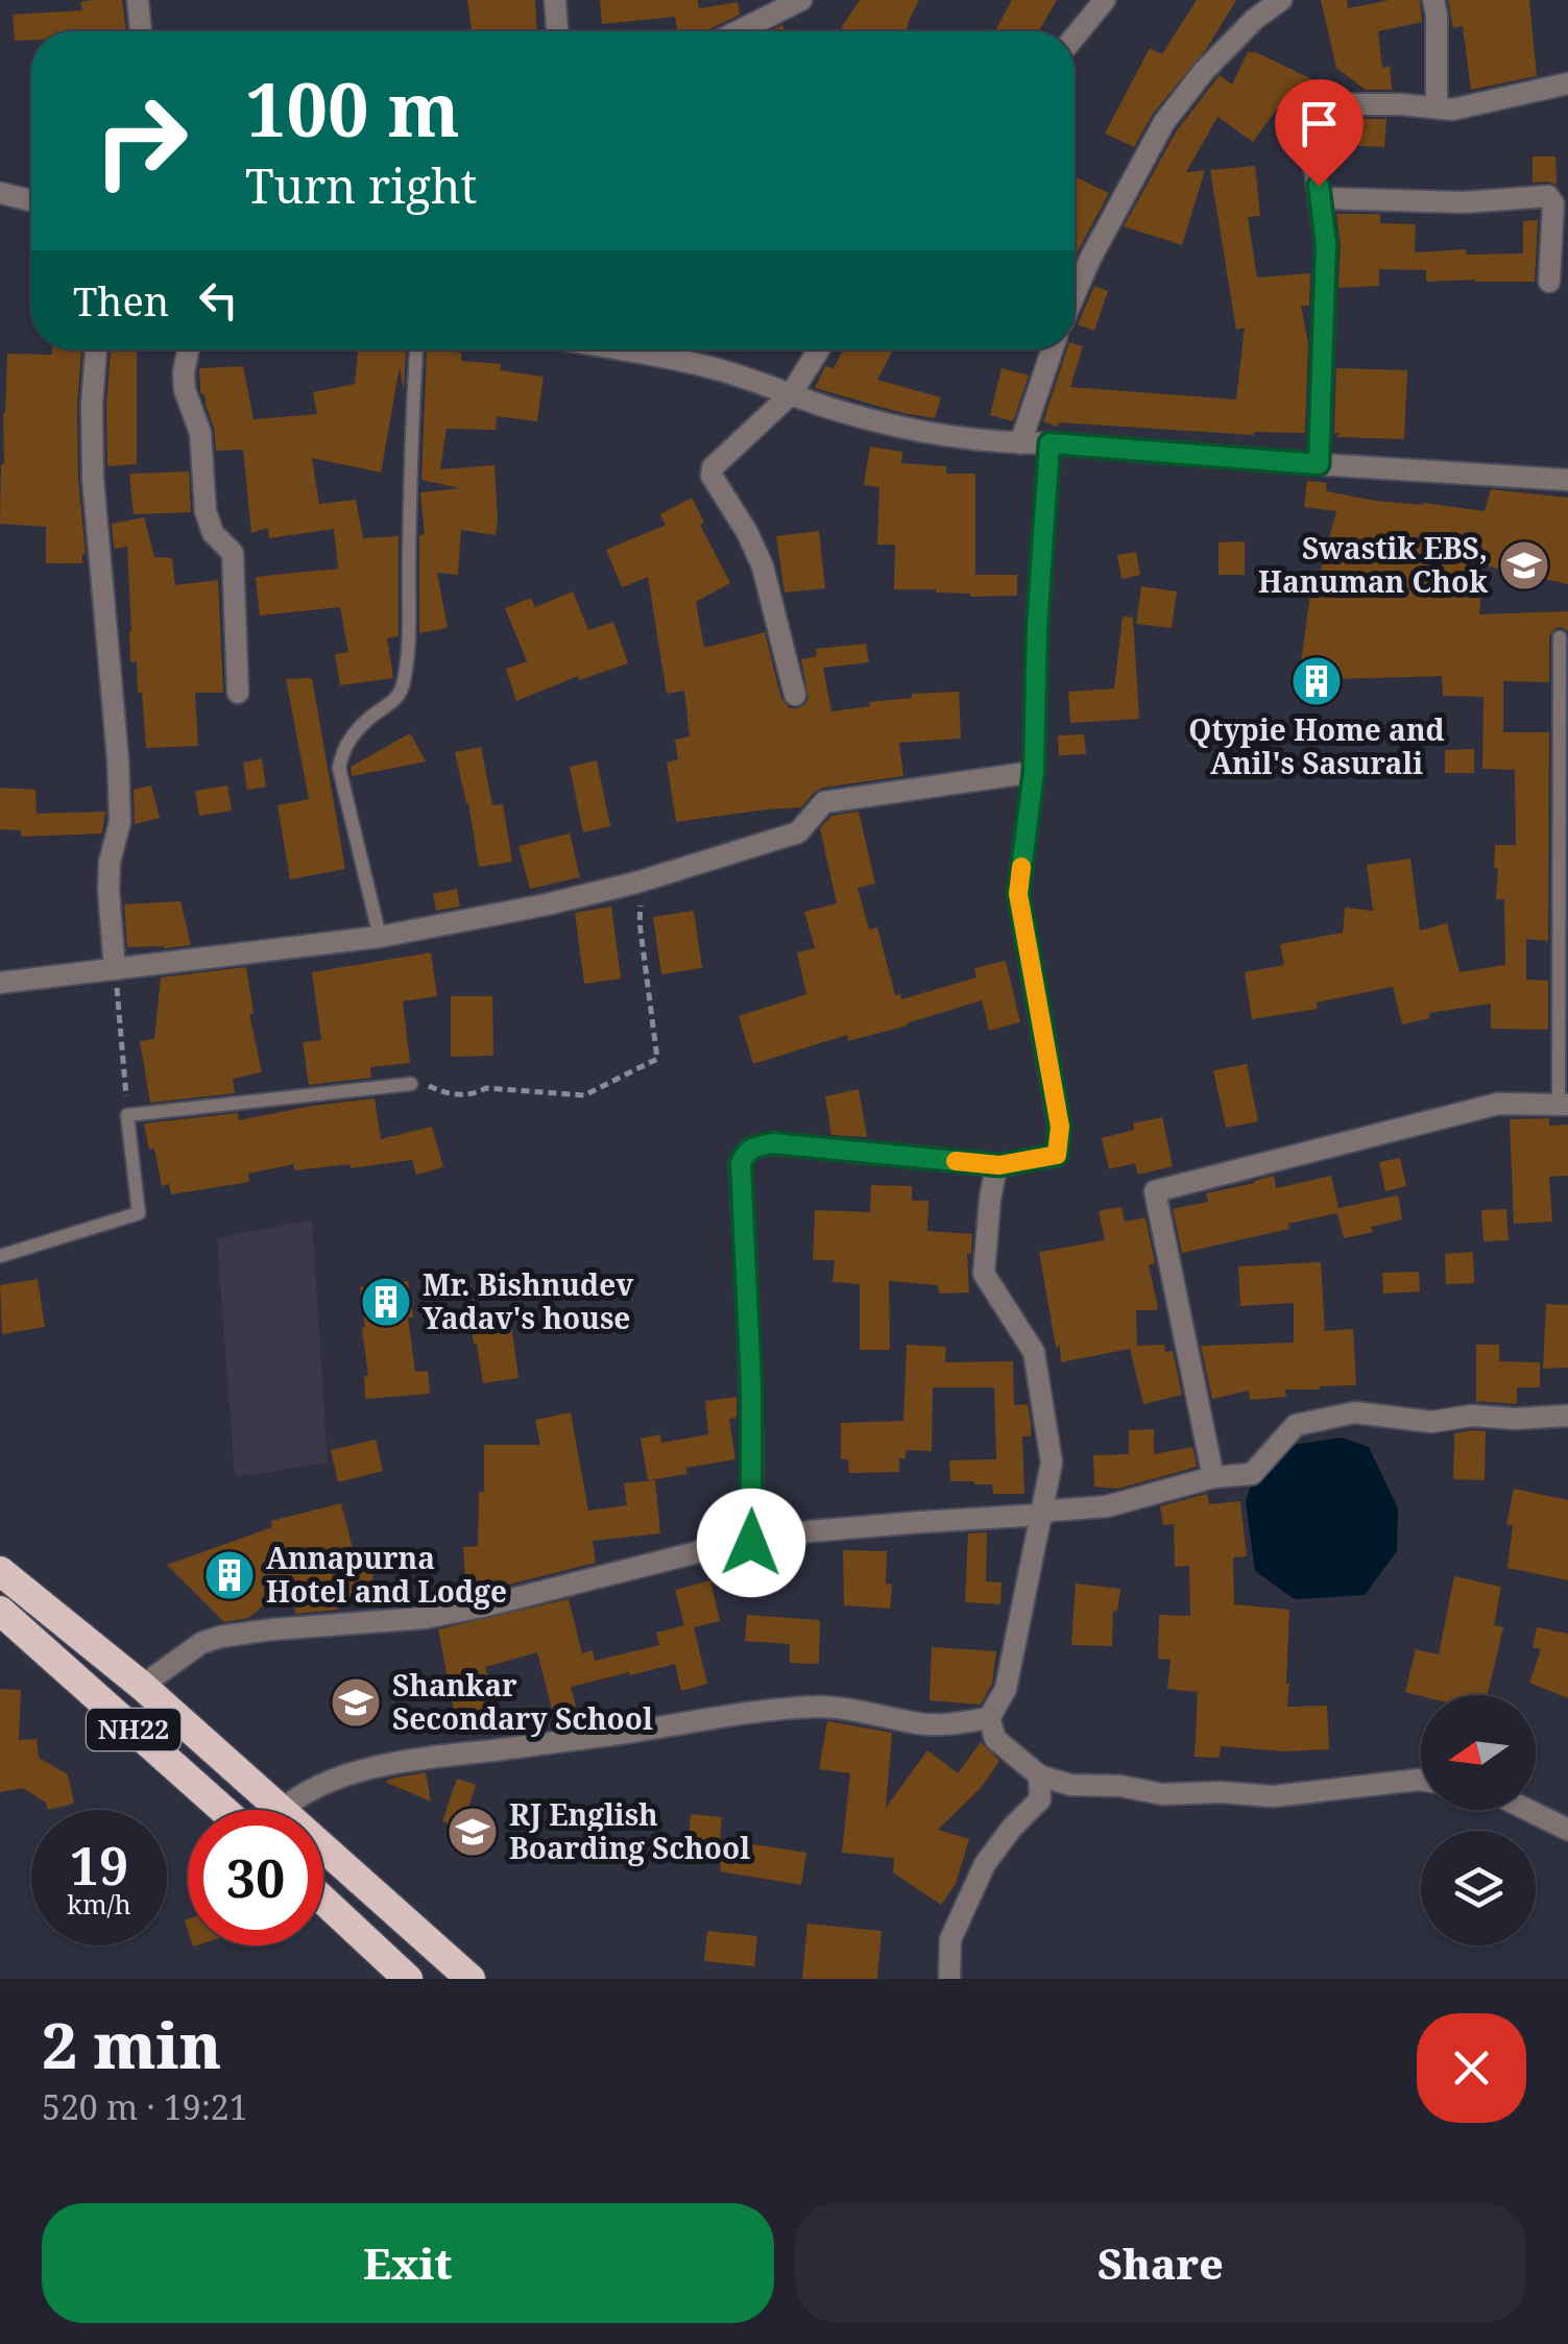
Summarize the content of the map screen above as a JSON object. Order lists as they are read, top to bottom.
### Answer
{
  "streets": {
    "highway": ["NH22"]
  },
  "places": {
    "school or university": ["Swastik EBS, Hanuman Chok", "Shankar Secondary School", "RJ English Boarding School"],
    "building": ["Qtypie Home and Anil's Sasurali", "Mr. Bishnudev Yadav's house", "Annapurna Hotel and Lodge"]
  },
  "north": "left",
  "page": {
    "turn": ["100 m", "Turn right"],
    "then": "Then",
    "speed": "19 km/h",
    "limit": "30",
    "heading": ["2 min", "520 m · 19:21"],
    "buttons": ["Exit", "Share"]
  }
}
